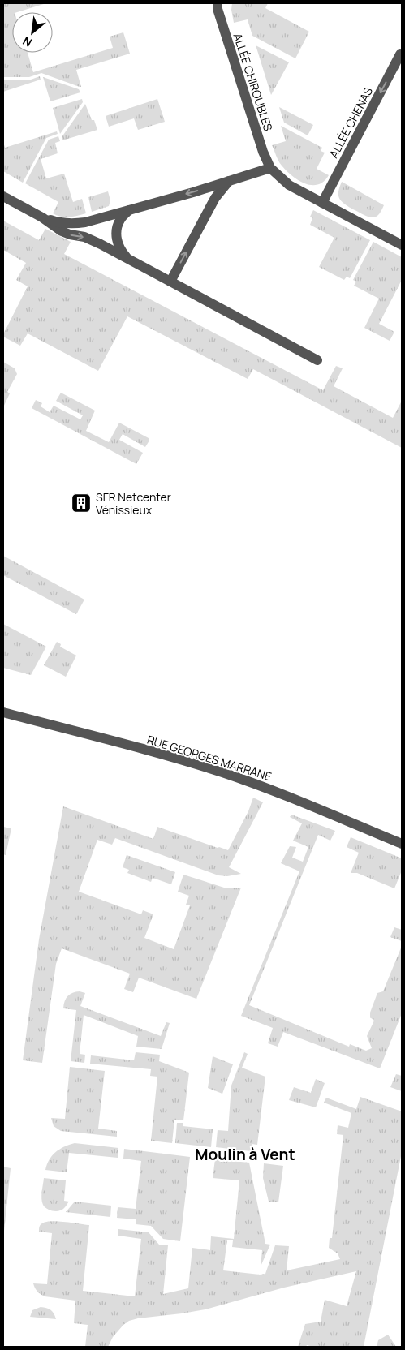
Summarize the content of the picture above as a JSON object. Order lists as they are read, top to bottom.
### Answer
{
  "streets": {
    "street": ["ALLÉE CHIROUBLES", "ALLÉE CHENAS", "RUE GEORGES MARRANE"]
  },
  "crossings": [
    ["ALLÉE CHIROUBLES", "ALLÉE CHENAS"]
  ],
  "one_way": ["ALLÉE CHENAS"],
  "districts": ["Moulin à Vent"],
  "places": {
    "building": ["SFR Netcenter Vénissieux"]
  },
  "north": "bottom left"
}
